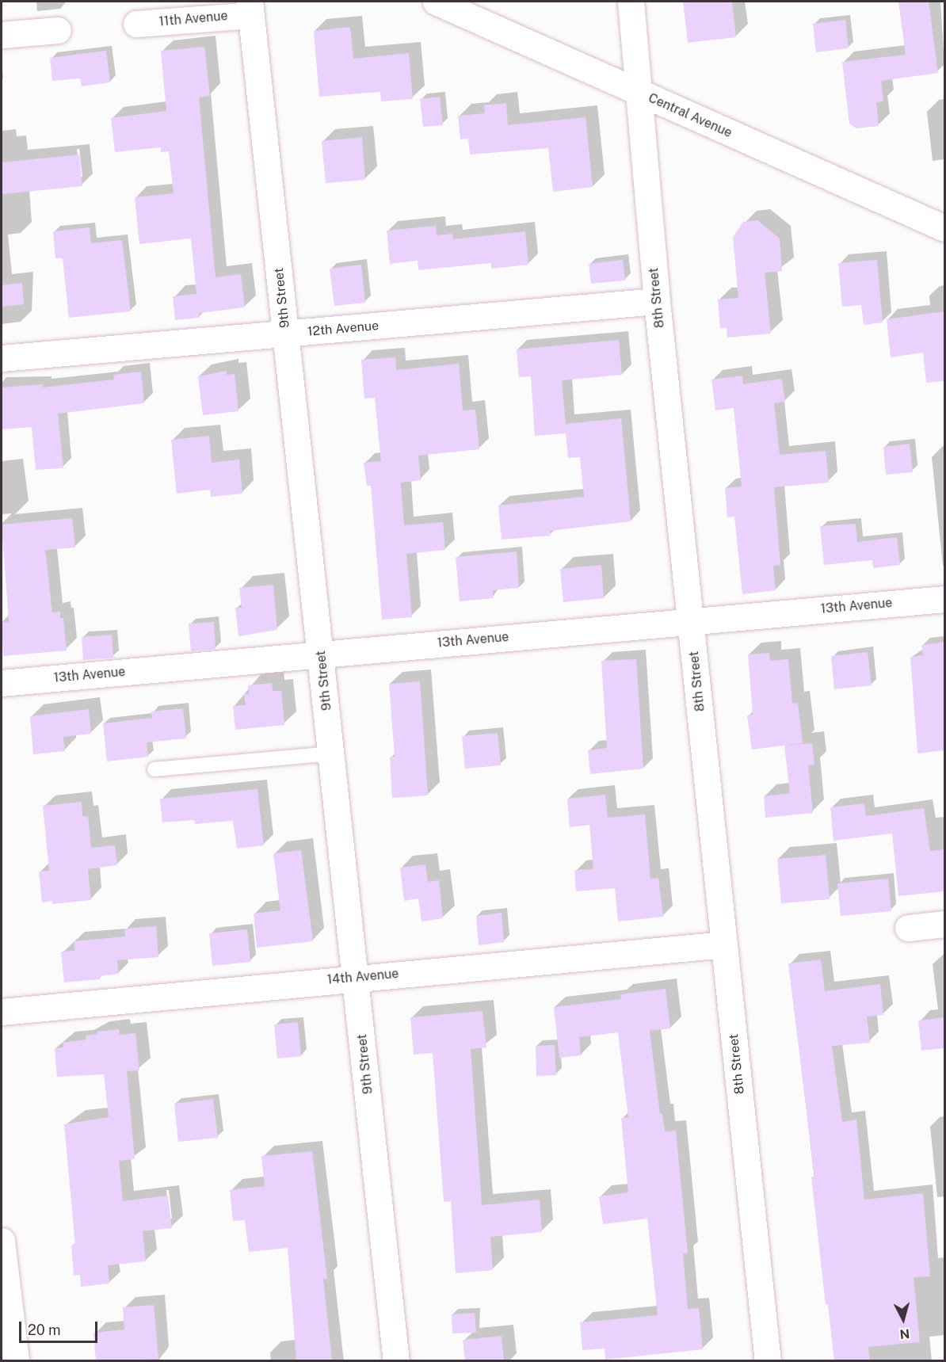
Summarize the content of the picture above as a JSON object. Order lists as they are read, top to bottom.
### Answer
{
  "streets": {
    "street": [
      "11th Avenue",
      "Central Avenue",
      "9th Street",
      "8th Street",
      "12th Avenue",
      "13th Avenue",
      "14th Avenue"
    ]
  },
  "crossings": [
    ["11th Avenue", "9th Street"],
    ["Central Avenue", "8th Street"],
    ["9th Street", "12th Avenue"],
    ["9th Street", "13th Avenue"],
    ["9th Street", "14th Avenue"],
    ["8th Street", "12th Avenue"],
    ["8th Street", "13th Avenue"],
    ["8th Street", "14th Avenue"]
  ],
  "scale_bar": "20 m",
  "north": "bottom"
}
